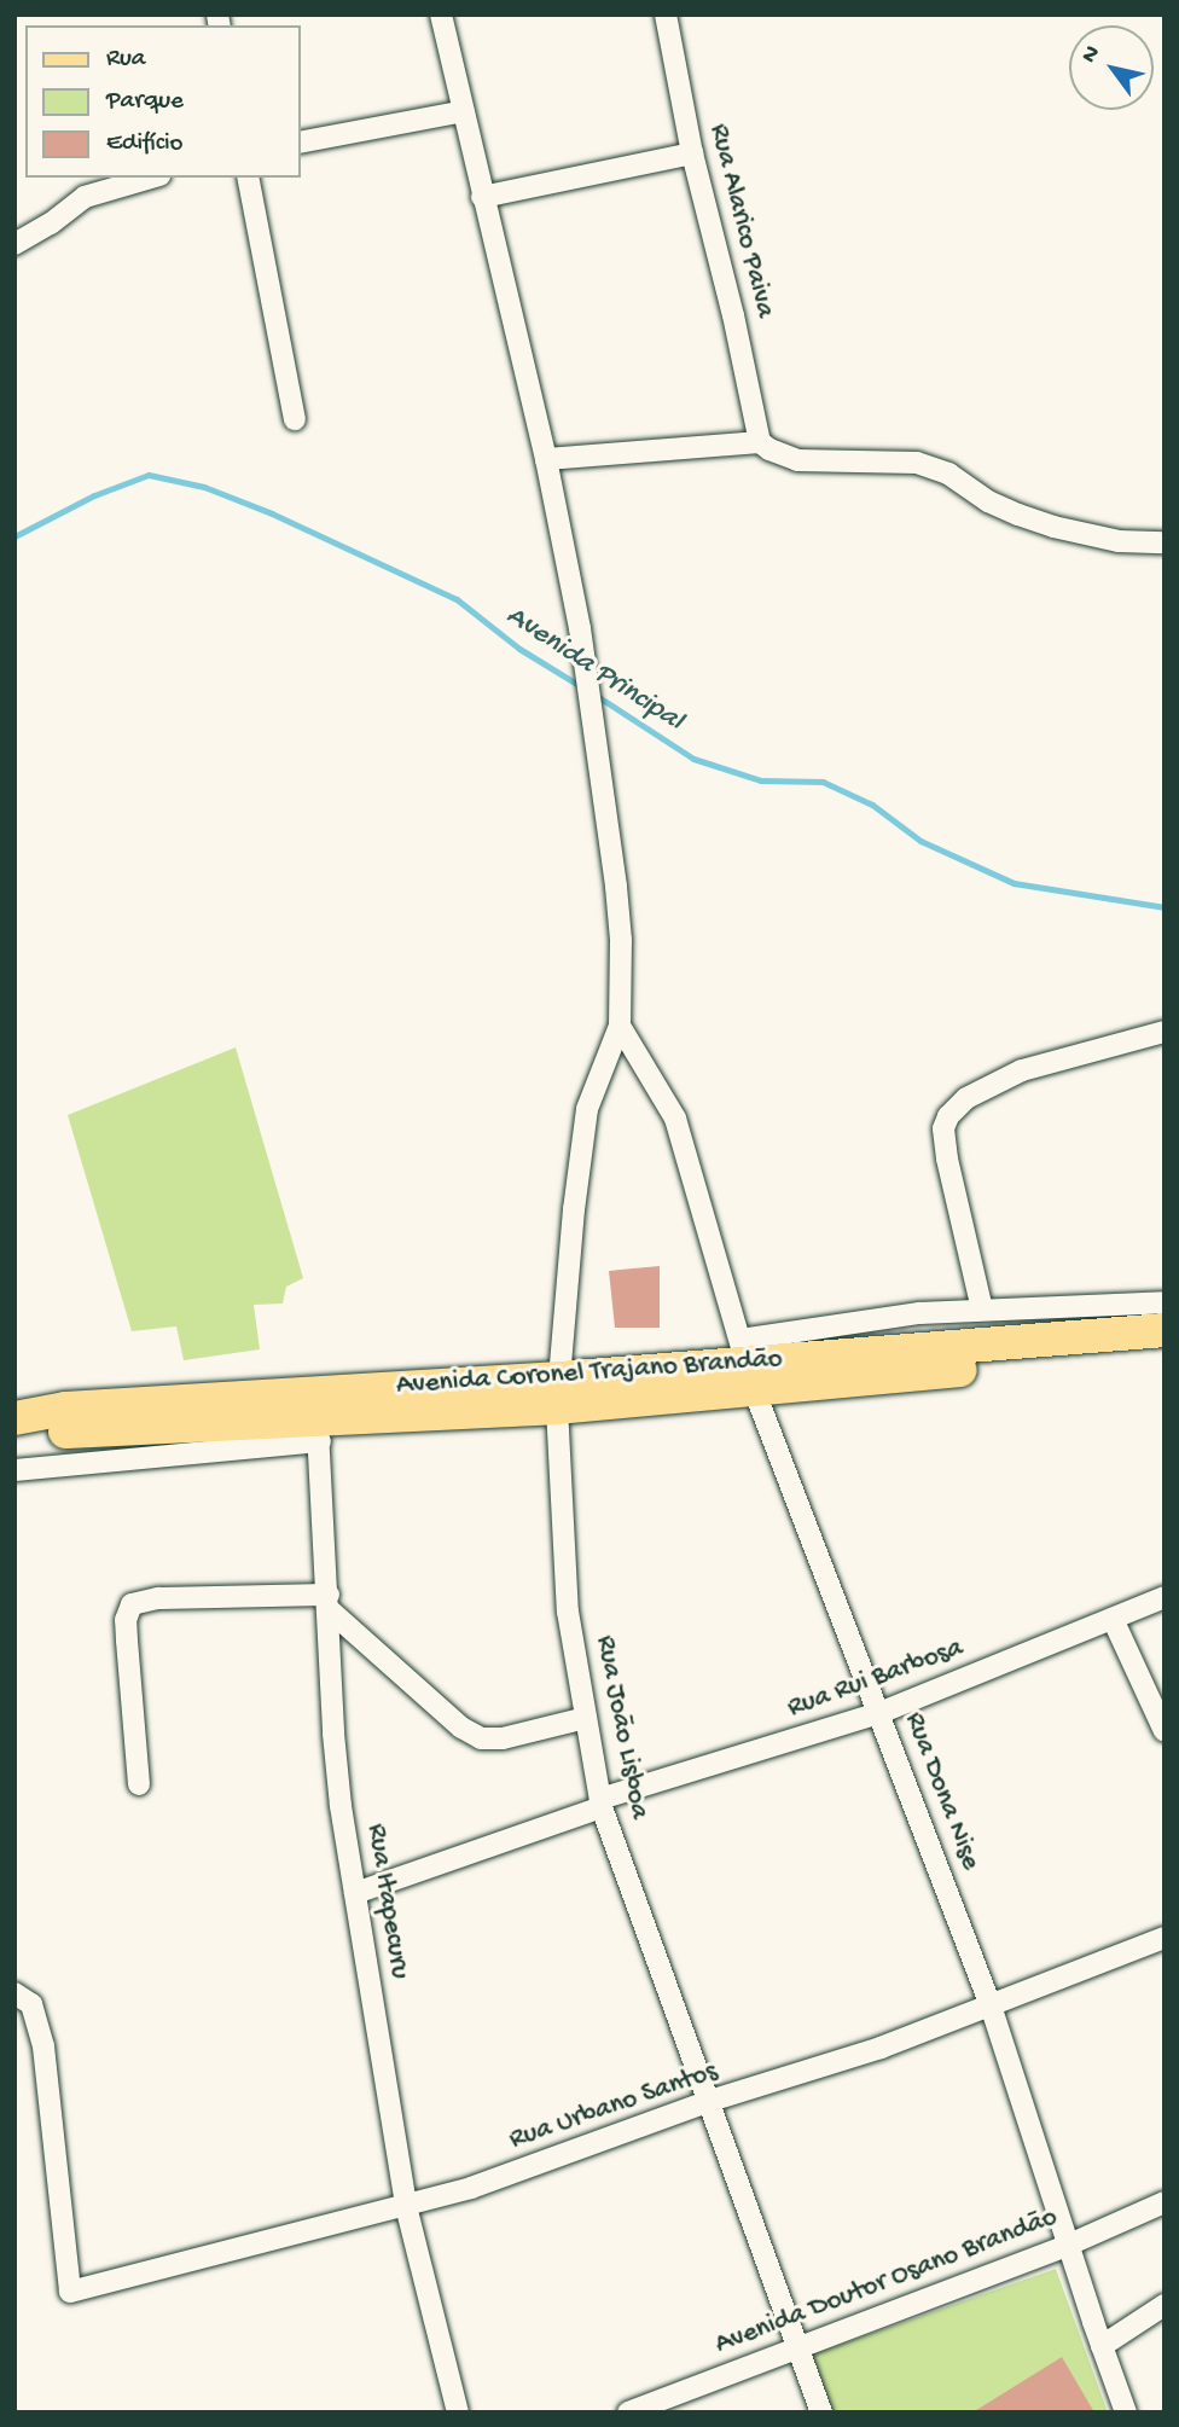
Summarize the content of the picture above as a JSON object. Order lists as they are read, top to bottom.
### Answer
{
  "streets": {
    "main road": ["Avenida Coronel Trajano Brandão"],
    "street": [
      "Rua Alarico Paiva",
      "Rua Rui Barbosa",
      "Rua João Lisboa",
      "Rua Dona Nise",
      "Rua Itapecuru",
      "Rua Urbano Santos",
      "Avenida Doutor Osano Brandão"
    ]
  },
  "crossings": [
    ["Avenida Coronel Trajano Brandão", "Rua João Lisboa"],
    ["Avenida Coronel Trajano Brandão", "Rua Dona Nise"],
    ["Avenida Coronel Trajano Brandão", "Rua Itapecuru"],
    ["Rua Rui Barbosa", "Rua João Lisboa"],
    ["Rua Rui Barbosa", "Rua Dona Nise"],
    ["Rua Rui Barbosa", "Rua Itapecuru"],
    ["Rua João Lisboa", "Rua Urbano Santos"],
    ["Rua João Lisboa", "Avenida Doutor Osano Brandão"],
    ["Rua Dona Nise", "Rua Urbano Santos"],
    ["Rua Dona Nise", "Avenida Doutor Osano Brandão"],
    ["Rua Itapecuru", "Rua Urbano Santos"]
  ],
  "water": ["Avenida Principal"],
  "legend": ["Rua", "Parque", "Edifício"],
  "north": "top left"
}
